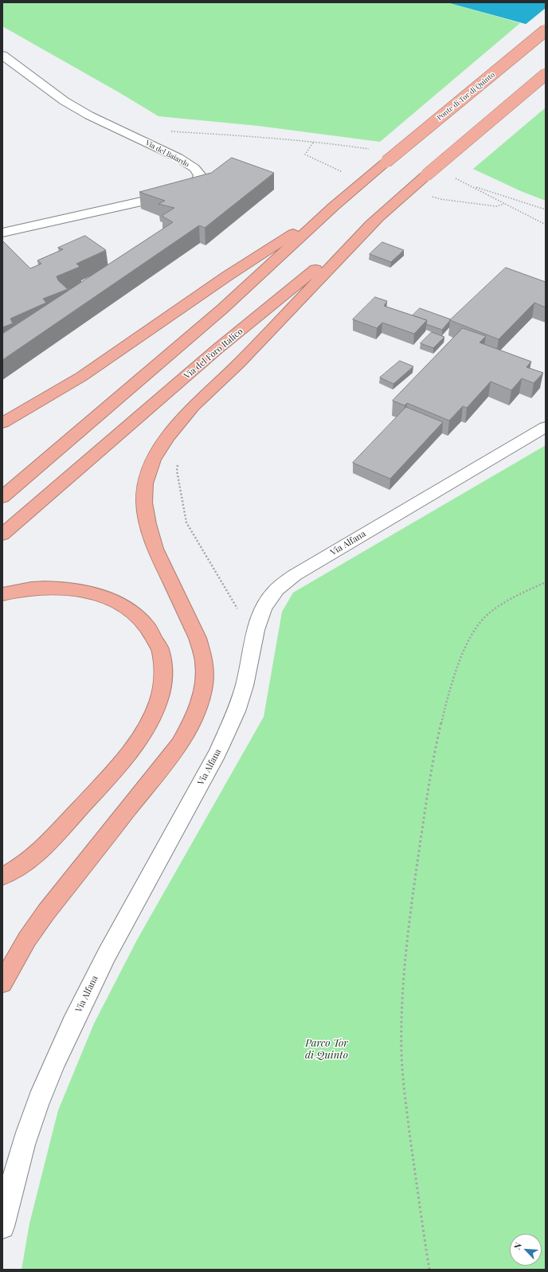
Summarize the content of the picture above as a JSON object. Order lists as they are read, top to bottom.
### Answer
{
  "streets": {
    "highway": ["Ponte di Tor di Quinto", "Via del Foro Italico"],
    "street": ["Via del Baiardo", "Via Alfana"]
  },
  "parks": ["Parco Tor di Quinto"],
  "north": "top left"
}
